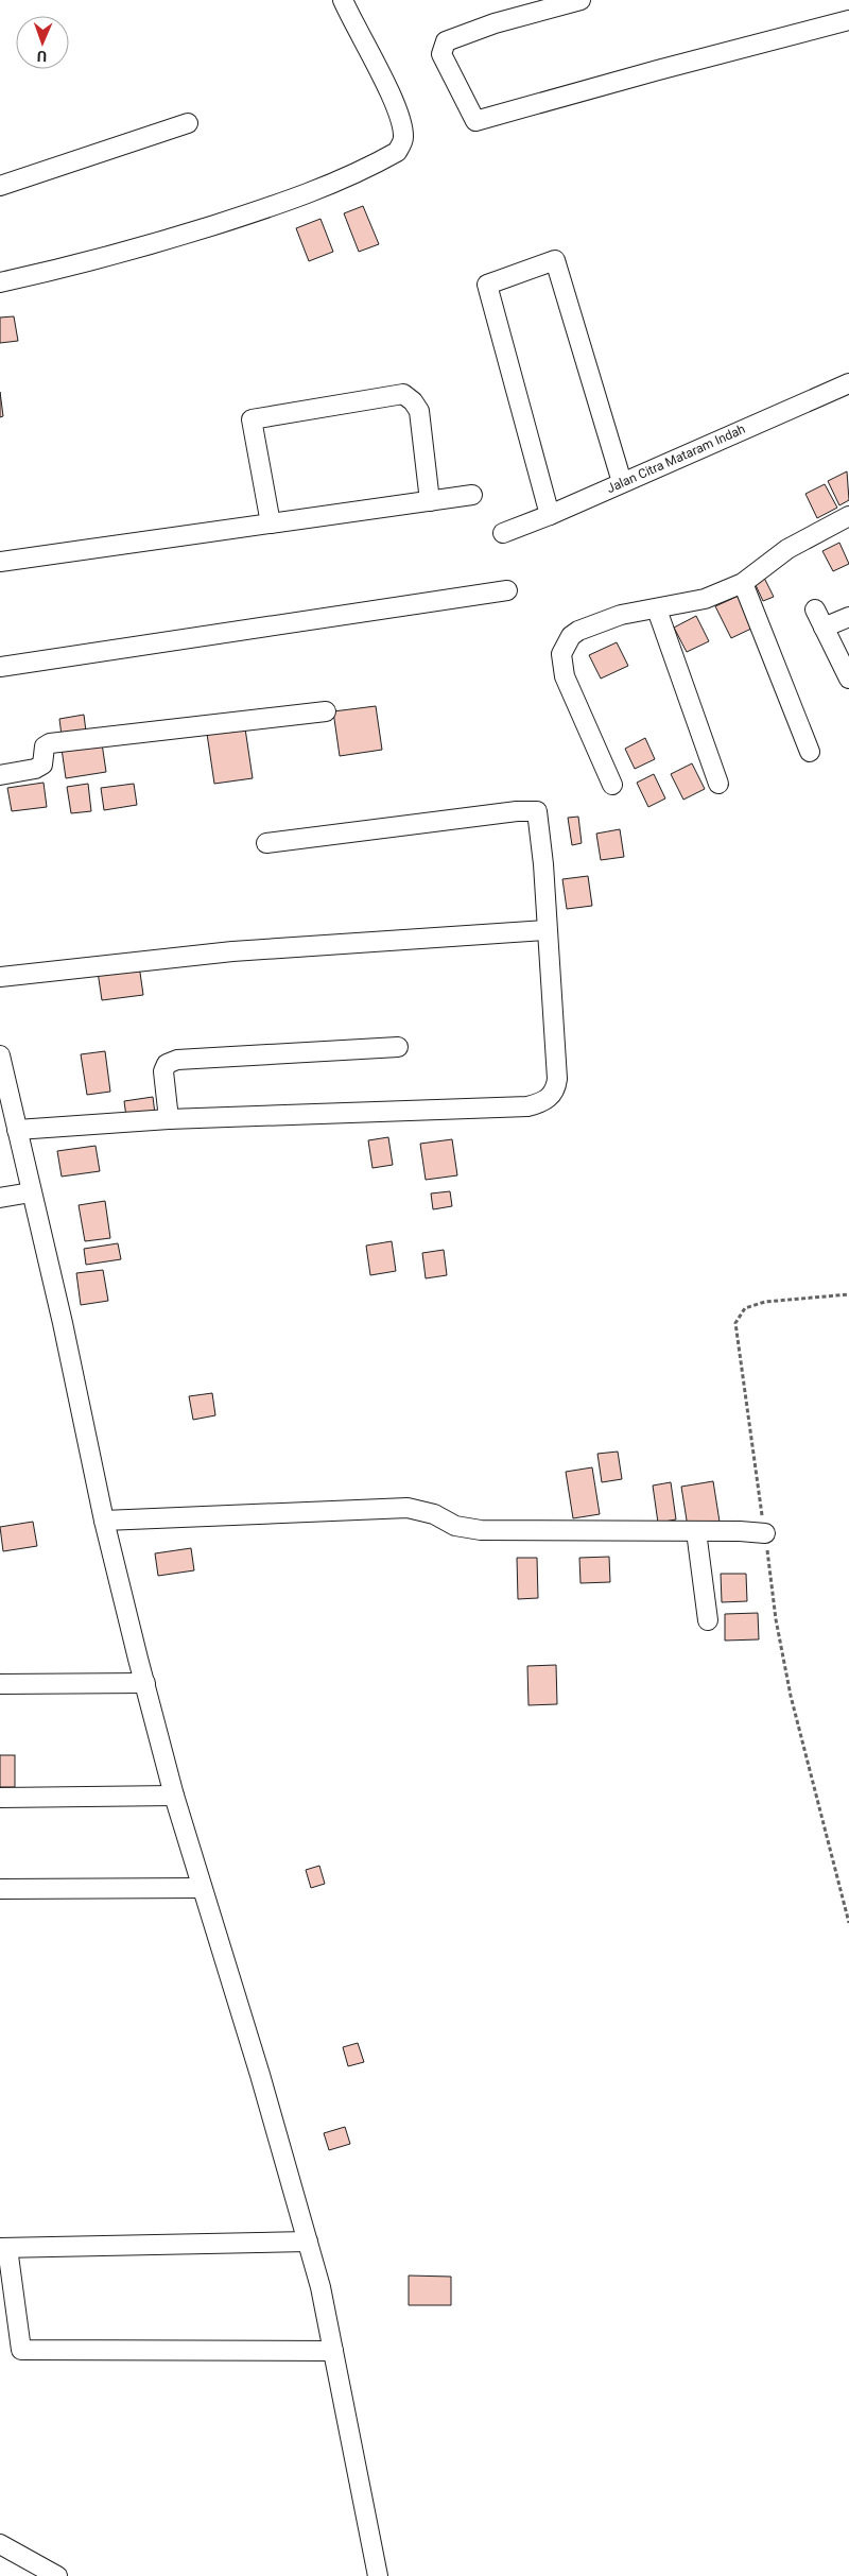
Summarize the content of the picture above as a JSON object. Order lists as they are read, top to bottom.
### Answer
{
  "streets": {
    "street": ["Jalan Citra Mataram Indah"]
  },
  "north": "bottom"
}
